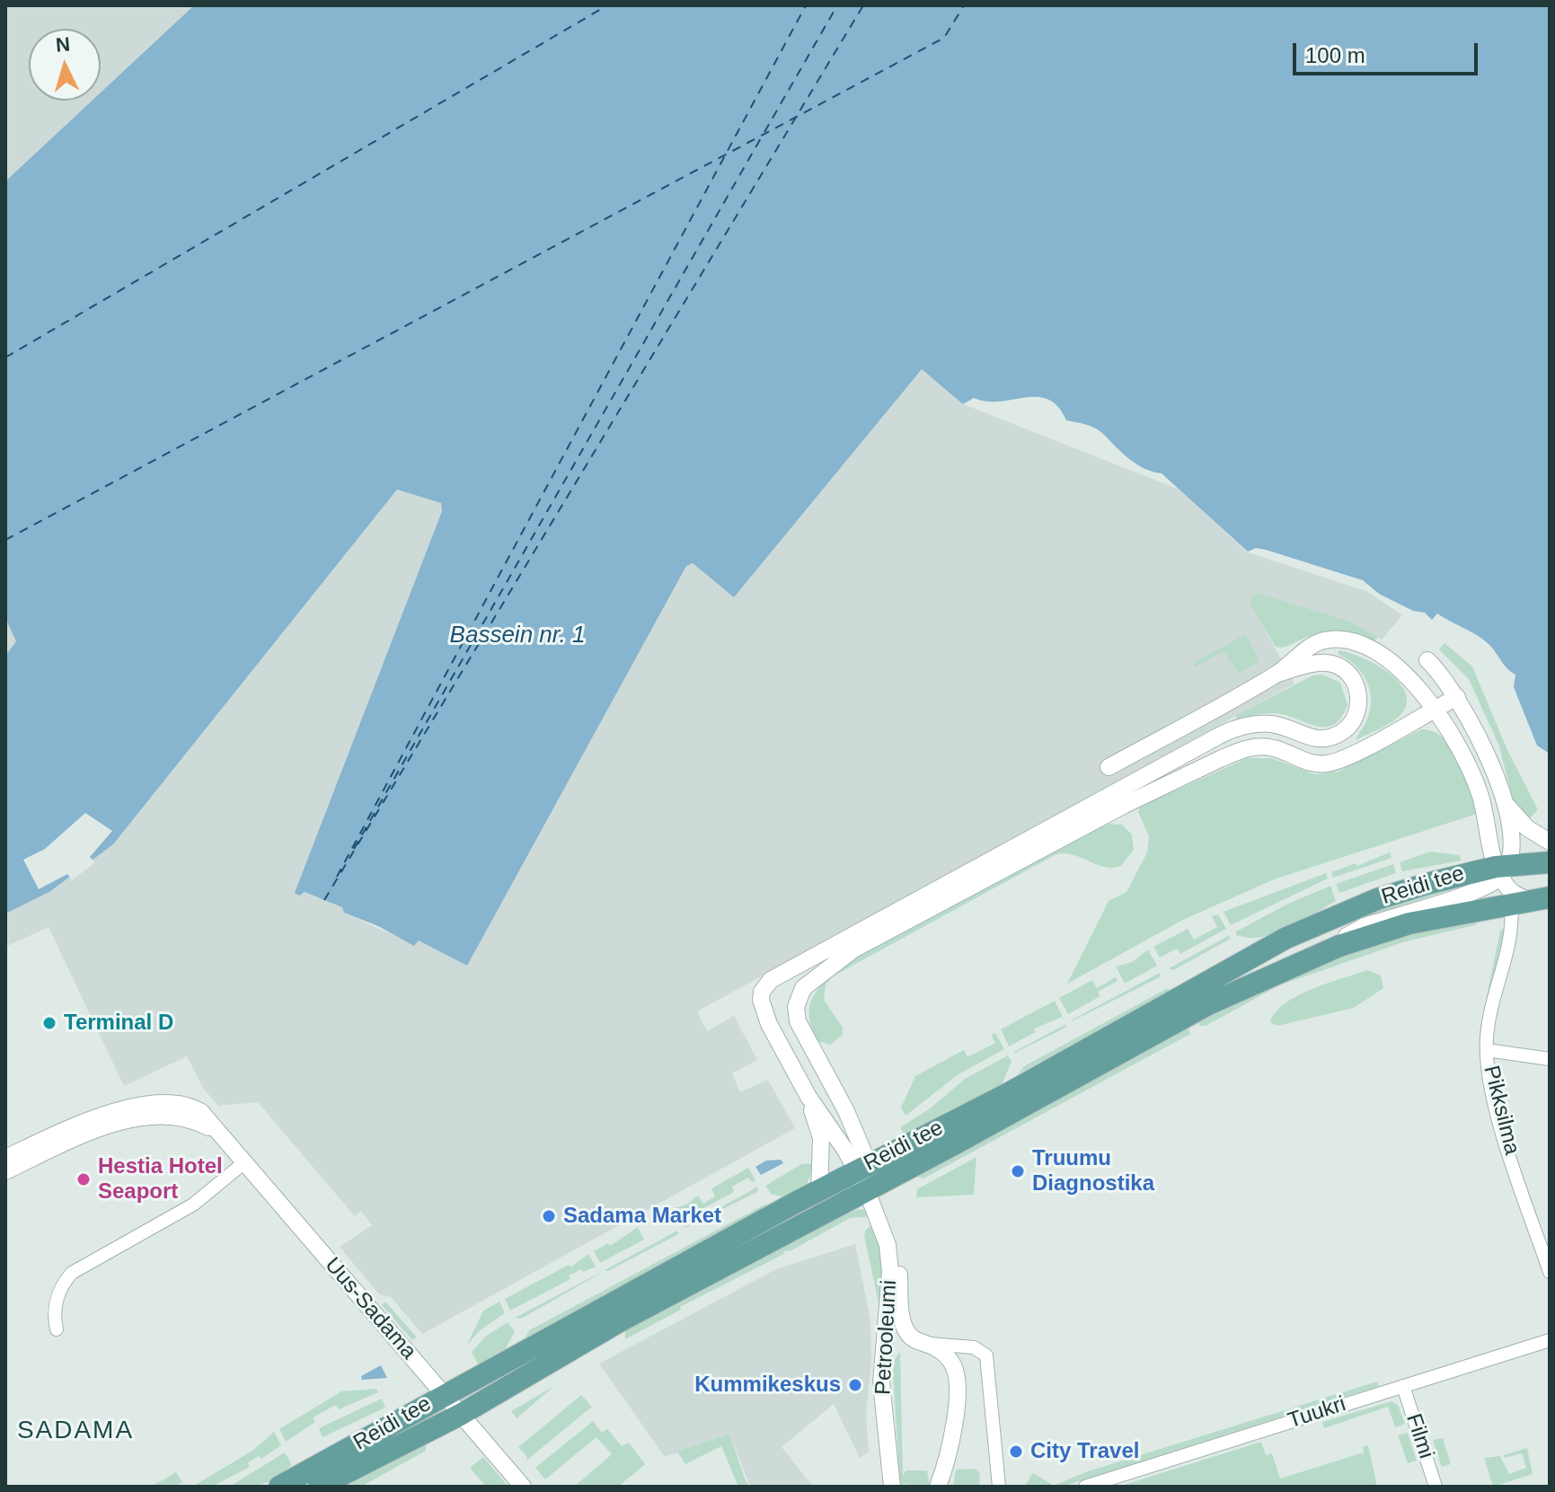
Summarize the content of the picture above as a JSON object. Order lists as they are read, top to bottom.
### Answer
{
  "streets": {
    "main road": ["Reidi tee"],
    "street": [
      "Pikksilma",
      "Uus-Sadama",
      "Petrooleumi",
      "Tuukri",
      "Filmi"
    ]
  },
  "crossings": [
    ["Reidi tee", "Pikksilma"],
    ["Reidi tee", "Uus-Sadama"],
    ["Reidi tee", "Petrooleumi"],
    ["Tuukri", "Filmi"]
  ],
  "districts": ["SADAMA"],
  "water": ["Bassein nr. 1"],
  "places": [
    "Terminal D",
    "Truumu Diagnostika",
    "Hestia Hotel Seaport",
    "Sadama Market",
    "Kummikeskus",
    "City Travel"
  ],
  "scale_bar": "100 m",
  "north": "top"
}
